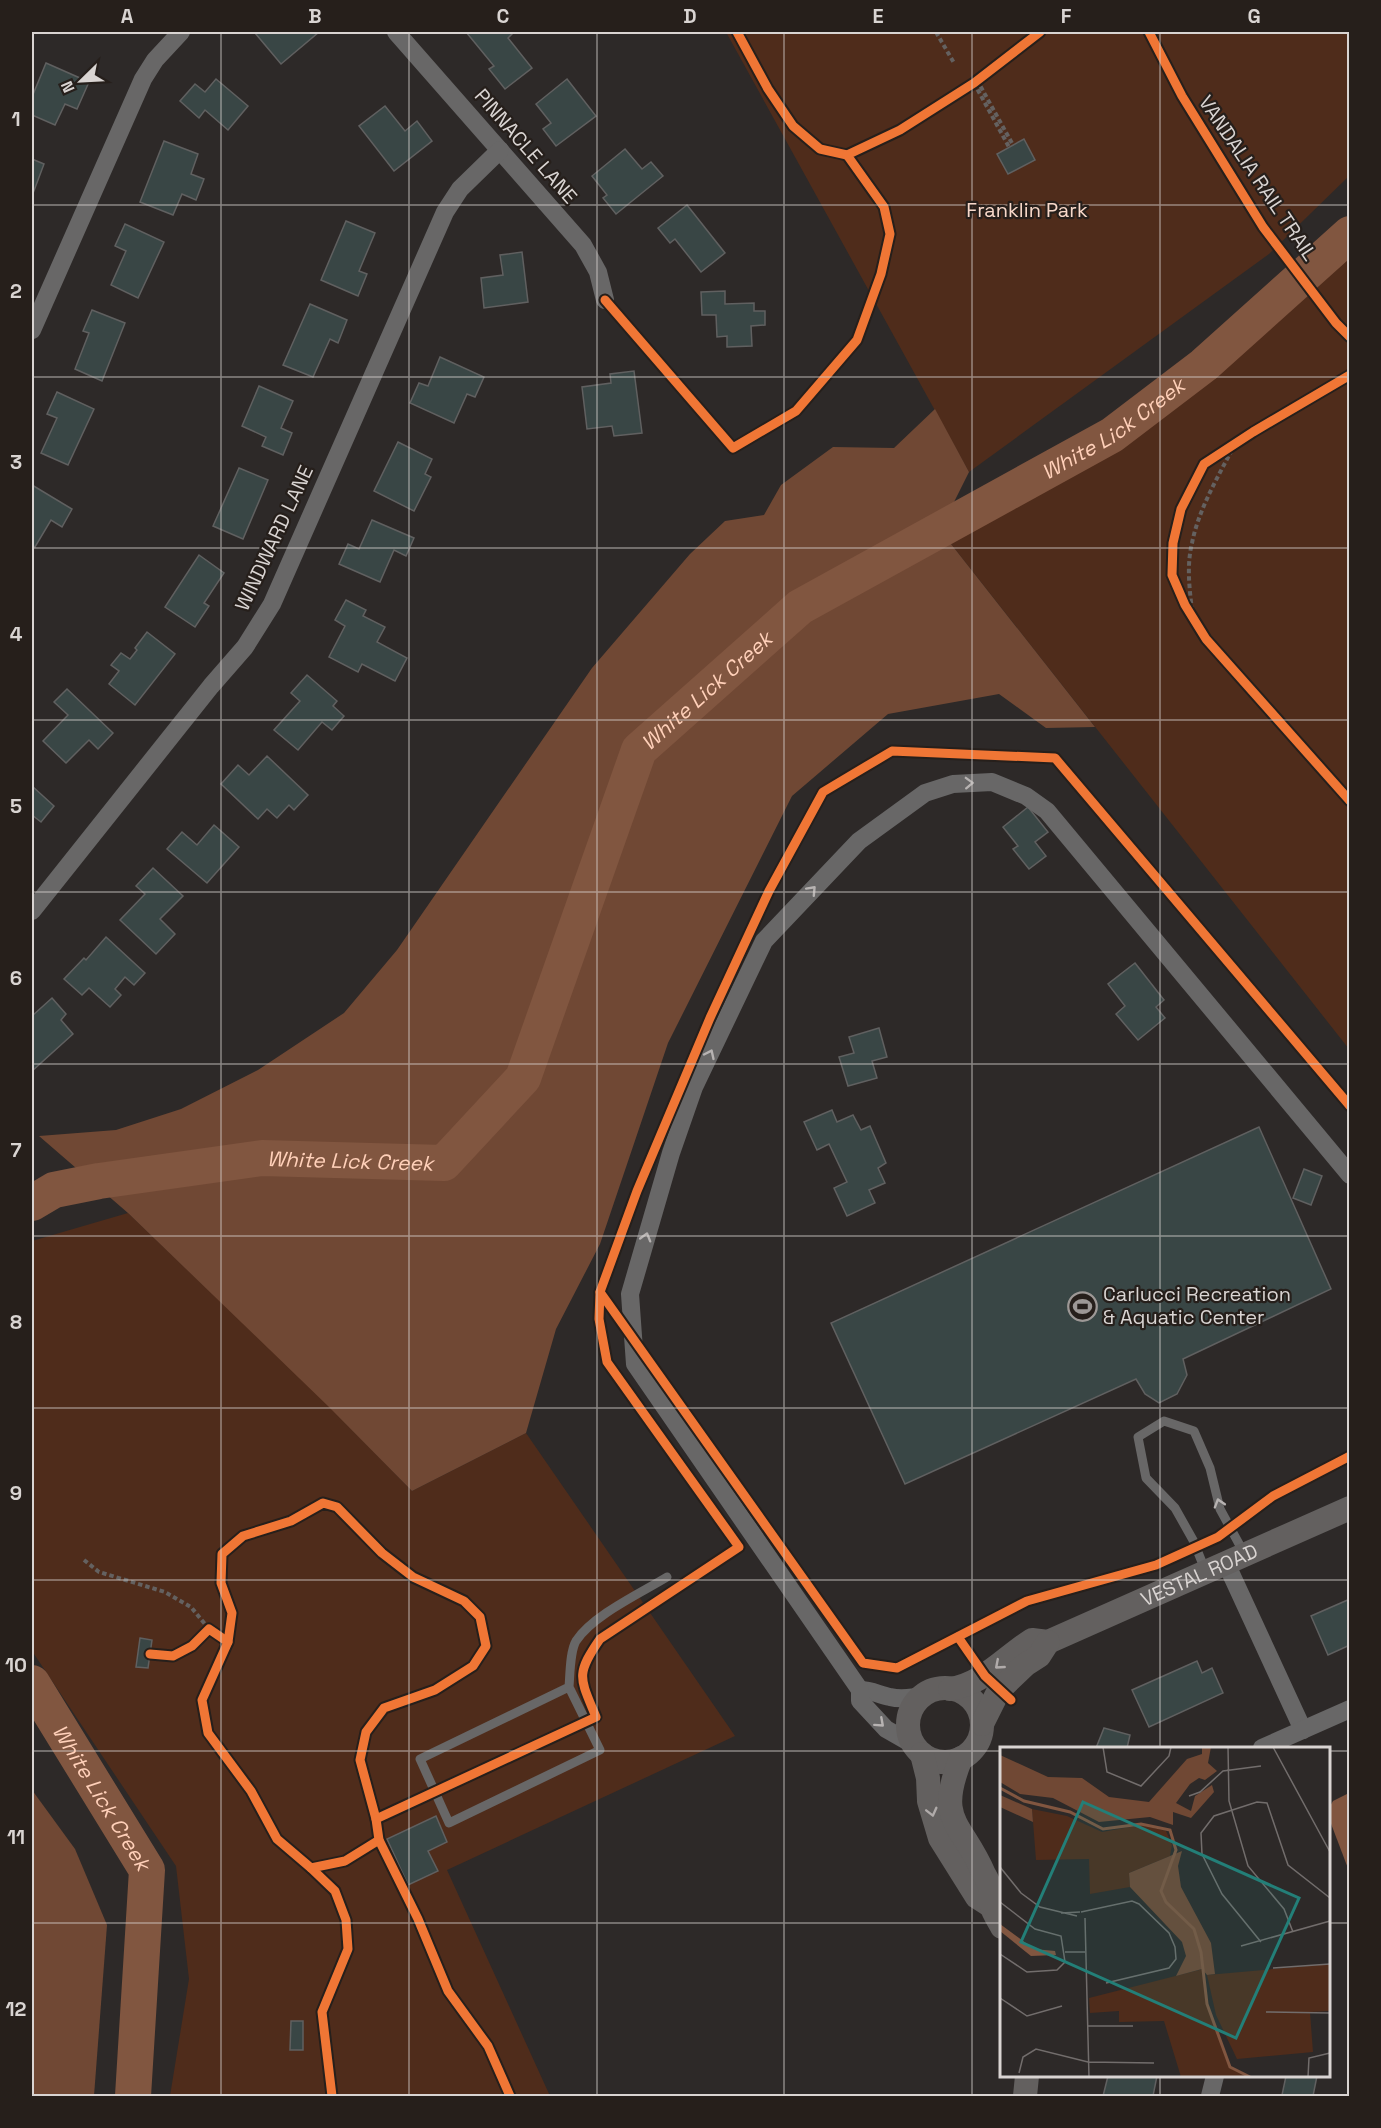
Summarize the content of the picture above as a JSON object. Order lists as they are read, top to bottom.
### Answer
{
  "streets": {
    "street": ["PINNACLE LANE", "WINDWARD LANE", "VESTAL ROAD"],
    "cycle path": ["VANDALIA RAIL TRAIL"]
  },
  "crossings": [
    ["PINNACLE LANE", "WINDWARD LANE"]
  ],
  "water": ["White Lick Creek"],
  "parks": ["Franklin Park"],
  "places": {
    "sports": ["Carlucci Recreation & Aquatic Center"]
  },
  "north": "bottom left",
  "grid": {
    "columns": [
      "A",
      "B",
      "C",
      "D",
      "E",
      "F",
      "G"
    ],
    "rows": [
      "1",
      "2",
      "3",
      "4",
      "5",
      "6",
      "7",
      "8",
      "9",
      "10",
      "11",
      "12"
    ]
  }
}
